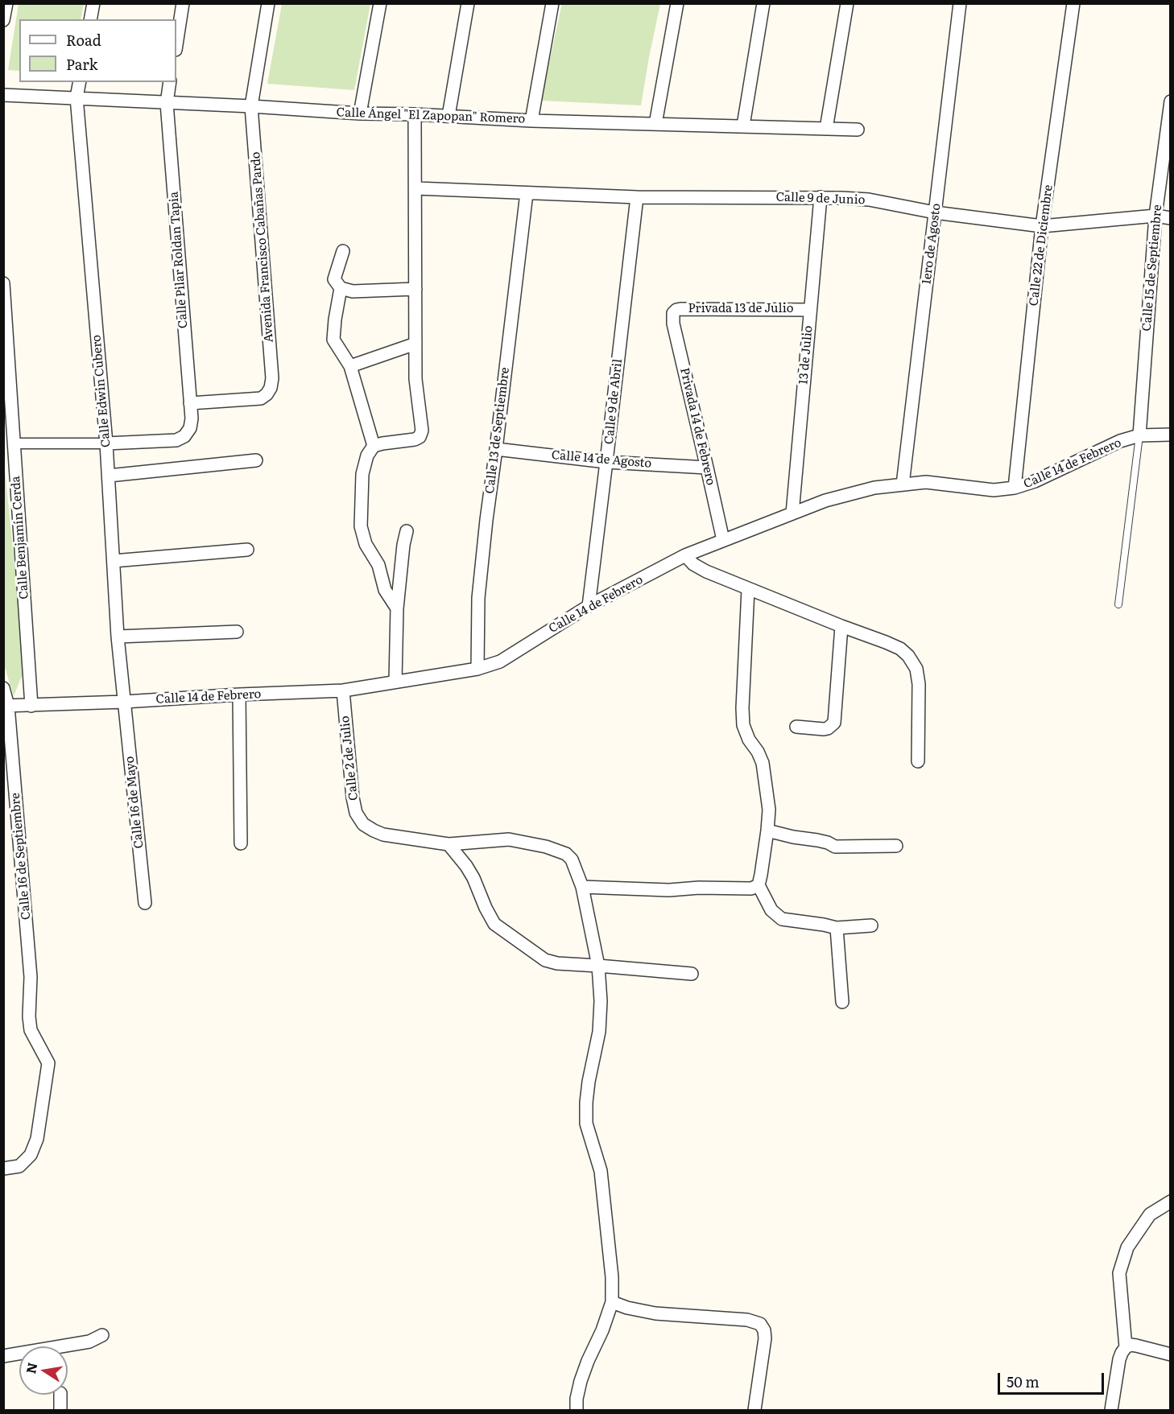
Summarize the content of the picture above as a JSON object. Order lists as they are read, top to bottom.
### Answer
{
  "streets": {
    "street": [
      "Calle Ángel \"El Zapopan\" Romero",
      "Calle 9 de Junio",
      "1ero de Agosto",
      "Calle 22 de Diciembre",
      "Avenida Francisco Cabañas Pardo",
      "Calle Pilar Roldan Tapia",
      "Calle 15 de Septiembre",
      "Privada 13 de Julio",
      "13 de Julio",
      "Calle Edwin Cubero",
      "Calle 9 de Abril",
      "Privada 14 de Febrero",
      "Calle 13 de Septiembre",
      "Calle 14 de Agosto",
      "Calle 14 de Febrero",
      "Calle Benjamín Cerda",
      "Calle 2 de Julio",
      "Calle 16 de Mayo",
      "Calle 16 de Septiembre"
    ]
  },
  "crossings": [
    ["Calle Ángel \"El Zapopan\" Romero", "Avenida Francisco Cabañas Pardo"],
    ["Calle Ángel \"El Zapopan\" Romero", "Calle Pilar Roldan Tapia"],
    ["Calle Ángel \"El Zapopan\" Romero", "Calle Edwin Cubero"],
    ["Calle 9 de Junio", "1ero de Agosto"],
    ["Calle 9 de Junio", "Calle 22 de Diciembre"],
    ["Calle 9 de Junio", "Calle 15 de Septiembre"],
    ["Calle 9 de Junio", "13 de Julio"],
    ["Calle 9 de Junio", "Calle 9 de Abril"],
    ["Calle 9 de Junio", "Calle 13 de Septiembre"],
    ["1ero de Agosto", "Calle 14 de Febrero"],
    ["Calle 22 de Diciembre", "Calle 14 de Febrero"],
    ["Avenida Francisco Cabañas Pardo", "Calle Pilar Roldan Tapia"],
    ["Calle Pilar Roldan Tapia", "Calle Edwin Cubero"],
    ["Calle 15 de Septiembre", "Calle 14 de Febrero"],
    ["Privada 13 de Julio", "13 de Julio"],
    ["Privada 13 de Julio", "Privada 14 de Febrero"],
    ["13 de Julio", "Calle 14 de Febrero"],
    ["Calle Edwin Cubero", "Calle 14 de Febrero"],
    ["Calle Edwin Cubero", "Calle 16 de Mayo"],
    ["Calle 9 de Abril", "Calle 14 de Agosto"],
    ["Calle 9 de Abril", "Calle 14 de Febrero"],
    ["Privada 14 de Febrero", "Calle 14 de Agosto"],
    ["Privada 14 de Febrero", "Calle 14 de Febrero"],
    ["Calle 13 de Septiembre", "Calle 14 de Agosto"],
    ["Calle 13 de Septiembre", "Calle 14 de Febrero"],
    ["Calle 14 de Febrero", "Calle Benjamín Cerda"],
    ["Calle 14 de Febrero", "Calle 2 de Julio"],
    ["Calle 14 de Febrero", "Calle 16 de Mayo"],
    ["Calle 14 de Febrero", "Calle 16 de Septiembre"]
  ],
  "legend": ["Road", "Park"],
  "scale_bar": "50 m",
  "north": "left"
}
